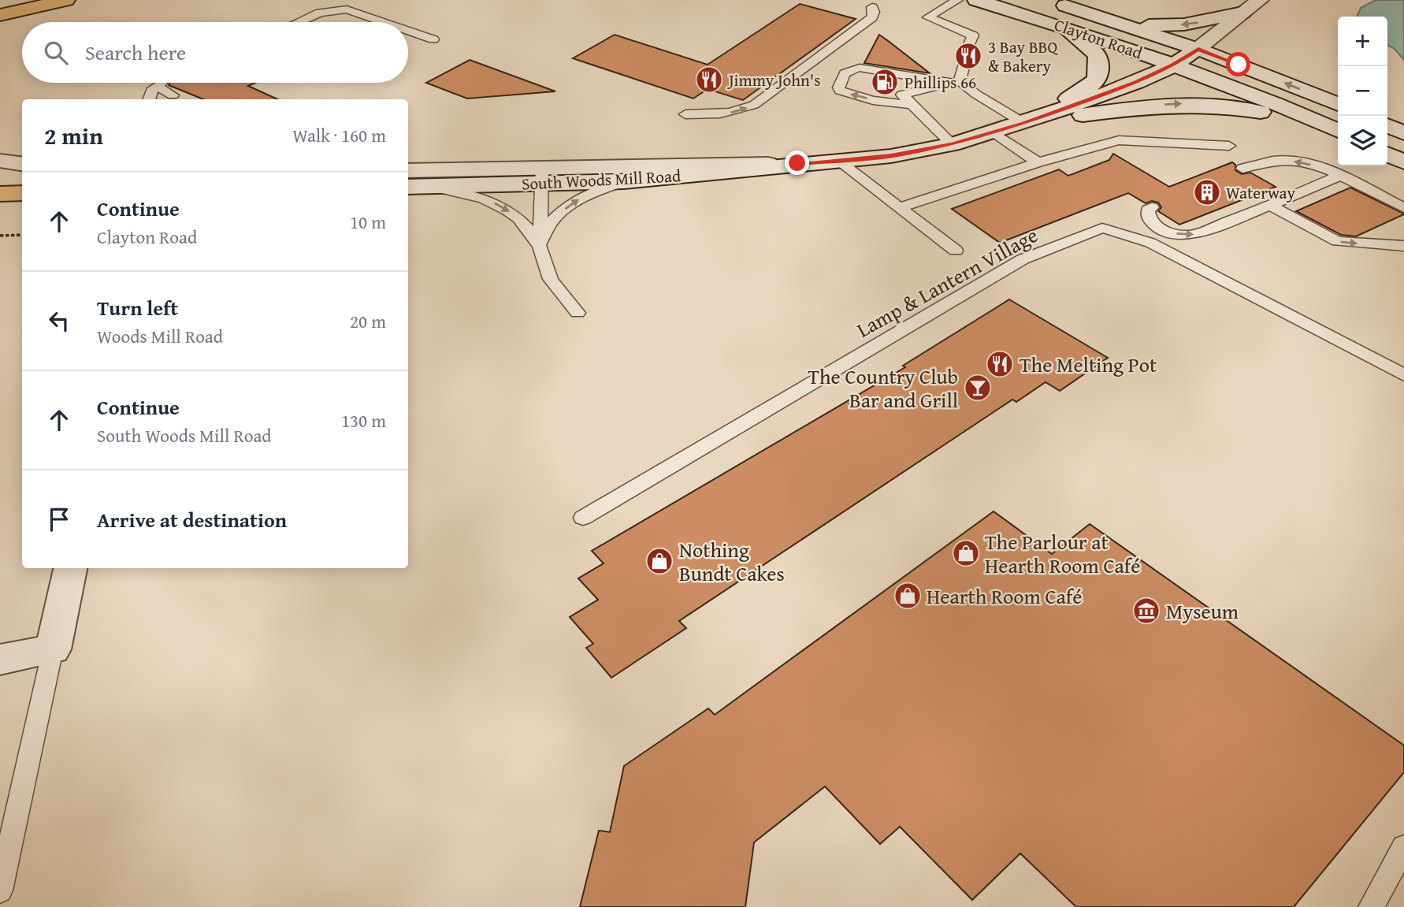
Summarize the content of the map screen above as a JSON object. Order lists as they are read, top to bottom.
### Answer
{
  "streets": {
    "main road": ["Clayton Road", "South Woods Mill Road"],
    "lane": ["Lamp & Lantern Village"]
  },
  "crossings": [
    ["Clayton Road", "South Woods Mill Road"]
  ],
  "places": {
    "restaurant": ["3 Bay BBQ & Bakery", "Jimmy John's", "The Melting Pot"],
    "fuel station": ["Phillips 66"],
    "building": ["Waterway"],
    "bar": ["The Country Club Bar and Grill"],
    "shop": ["The Parlour at Hearth Room Café", "Nothing Bundt Cakes", "Hearth Room Café"],
    "museum": ["Myseum"]
  },
  "page": {
    "map_buttons": ["+", "−"],
    "search": "Search here",
    "heading": ["2 min", "Walk · 160 m"],
    "list": [
      ["Continue", "Clayton Road", "10 m"],
      ["Turn left", "Woods Mill Road", "20 m"],
      ["Continue", "South Woods Mill Road", "130 m"],
      "Arrive at destination"
    ]
  }
}
